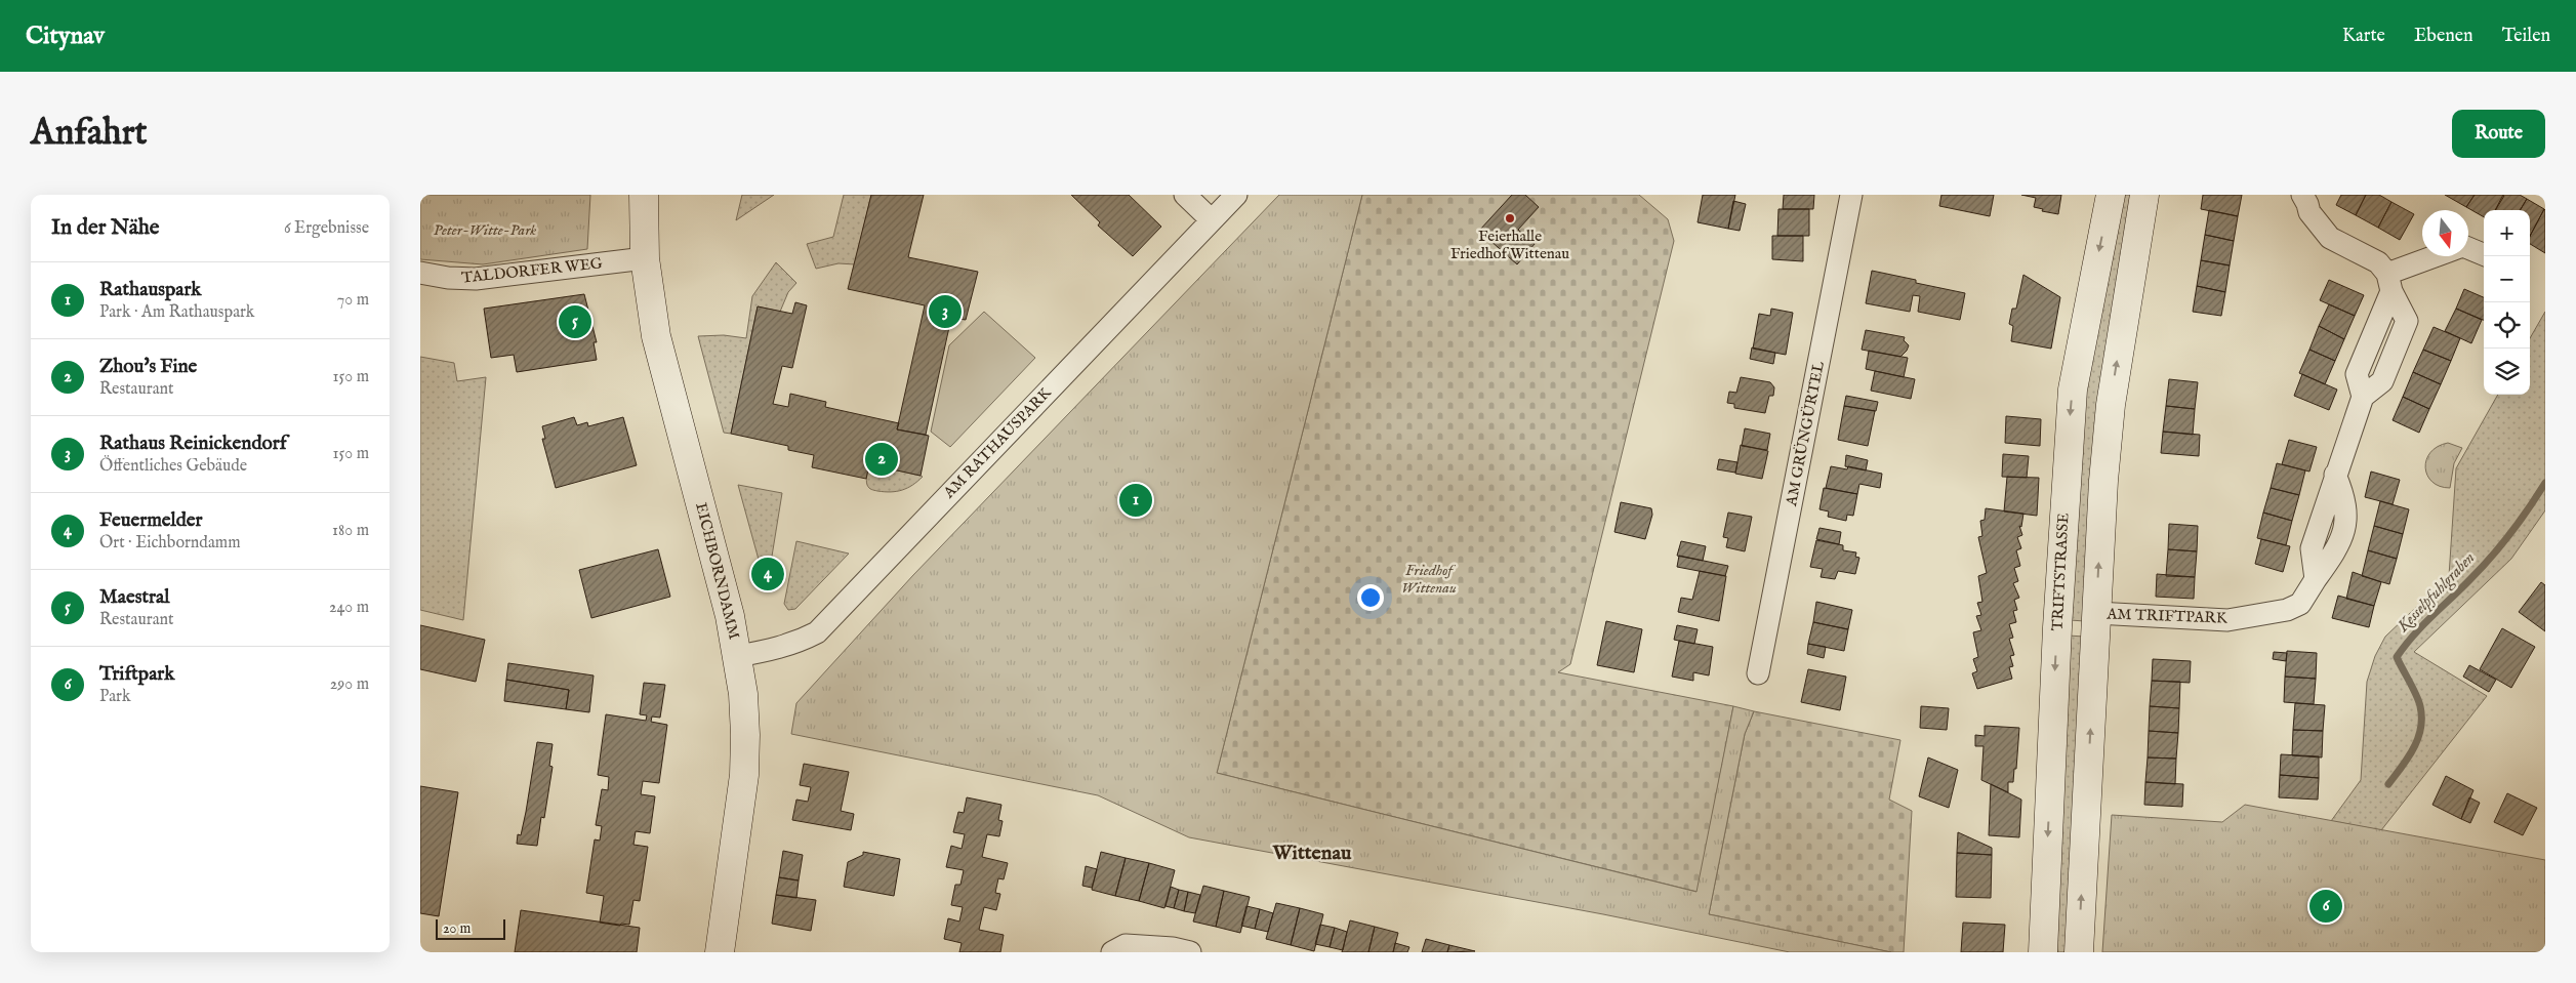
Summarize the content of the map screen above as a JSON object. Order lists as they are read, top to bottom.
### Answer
{
  "streets": {
    "main road": ["EICHBORNDAMM", "TRIFTSTRASSE"],
    "street": [
      "TALDORFER WEG",
      "AM GRÜNGÜRTEL",
      "AM RATHAUSPARK",
      "AM TRIFTPARK"
    ]
  },
  "crossings": [
    ["TALDORFER WEG", "EICHBORNDAMM"],
    ["AM RATHAUSPARK", "EICHBORNDAMM"]
  ],
  "districts": ["Wittenau"],
  "water": ["Kesselpfuhlgraben"],
  "parks": ["Peter-Witte-Park", "Friedhof Wittenau"],
  "places": ["Feierhalle Friedhof Wittenau"],
  "scale_bar": "20 m",
  "north": "bottom",
  "page": {
    "header": "Citynav",
    "nav": ["Karte", "Ebenen", "Teilen"],
    "buttons": "Route",
    "title": "Anfahrt",
    "heading": ["In der Nähe", "6 Ergebnisse"],
    "map_buttons": ["+", "−"],
    "list": [
      {
        "mark": "1",
        "name": "Rathauspark",
        "note": "Park · Am Rathauspark",
        "value": "70 m"
      },
      {
        "mark": "2",
        "name": "Zhou's Fine",
        "note": "Restaurant",
        "value": "150 m"
      },
      {
        "mark": "3",
        "name": "Rathaus Reinickendorf",
        "note": "Öffentliches Gebäude",
        "value": "150 m"
      },
      {
        "mark": "4",
        "name": "Feuermelder",
        "note": "Ort · Eichborndamm",
        "value": "180 m"
      },
      {
        "mark": "5",
        "name": "Maestral",
        "note": "Restaurant",
        "value": "240 m"
      },
      {
        "mark": "6",
        "name": "Triftpark",
        "note": "Park",
        "value": "290 m"
      }
    ],
    "pins": [
      "3",
      "5",
      "2",
      "1",
      "4",
      "6"
    ],
    "scale": "20 m"
  }
}
